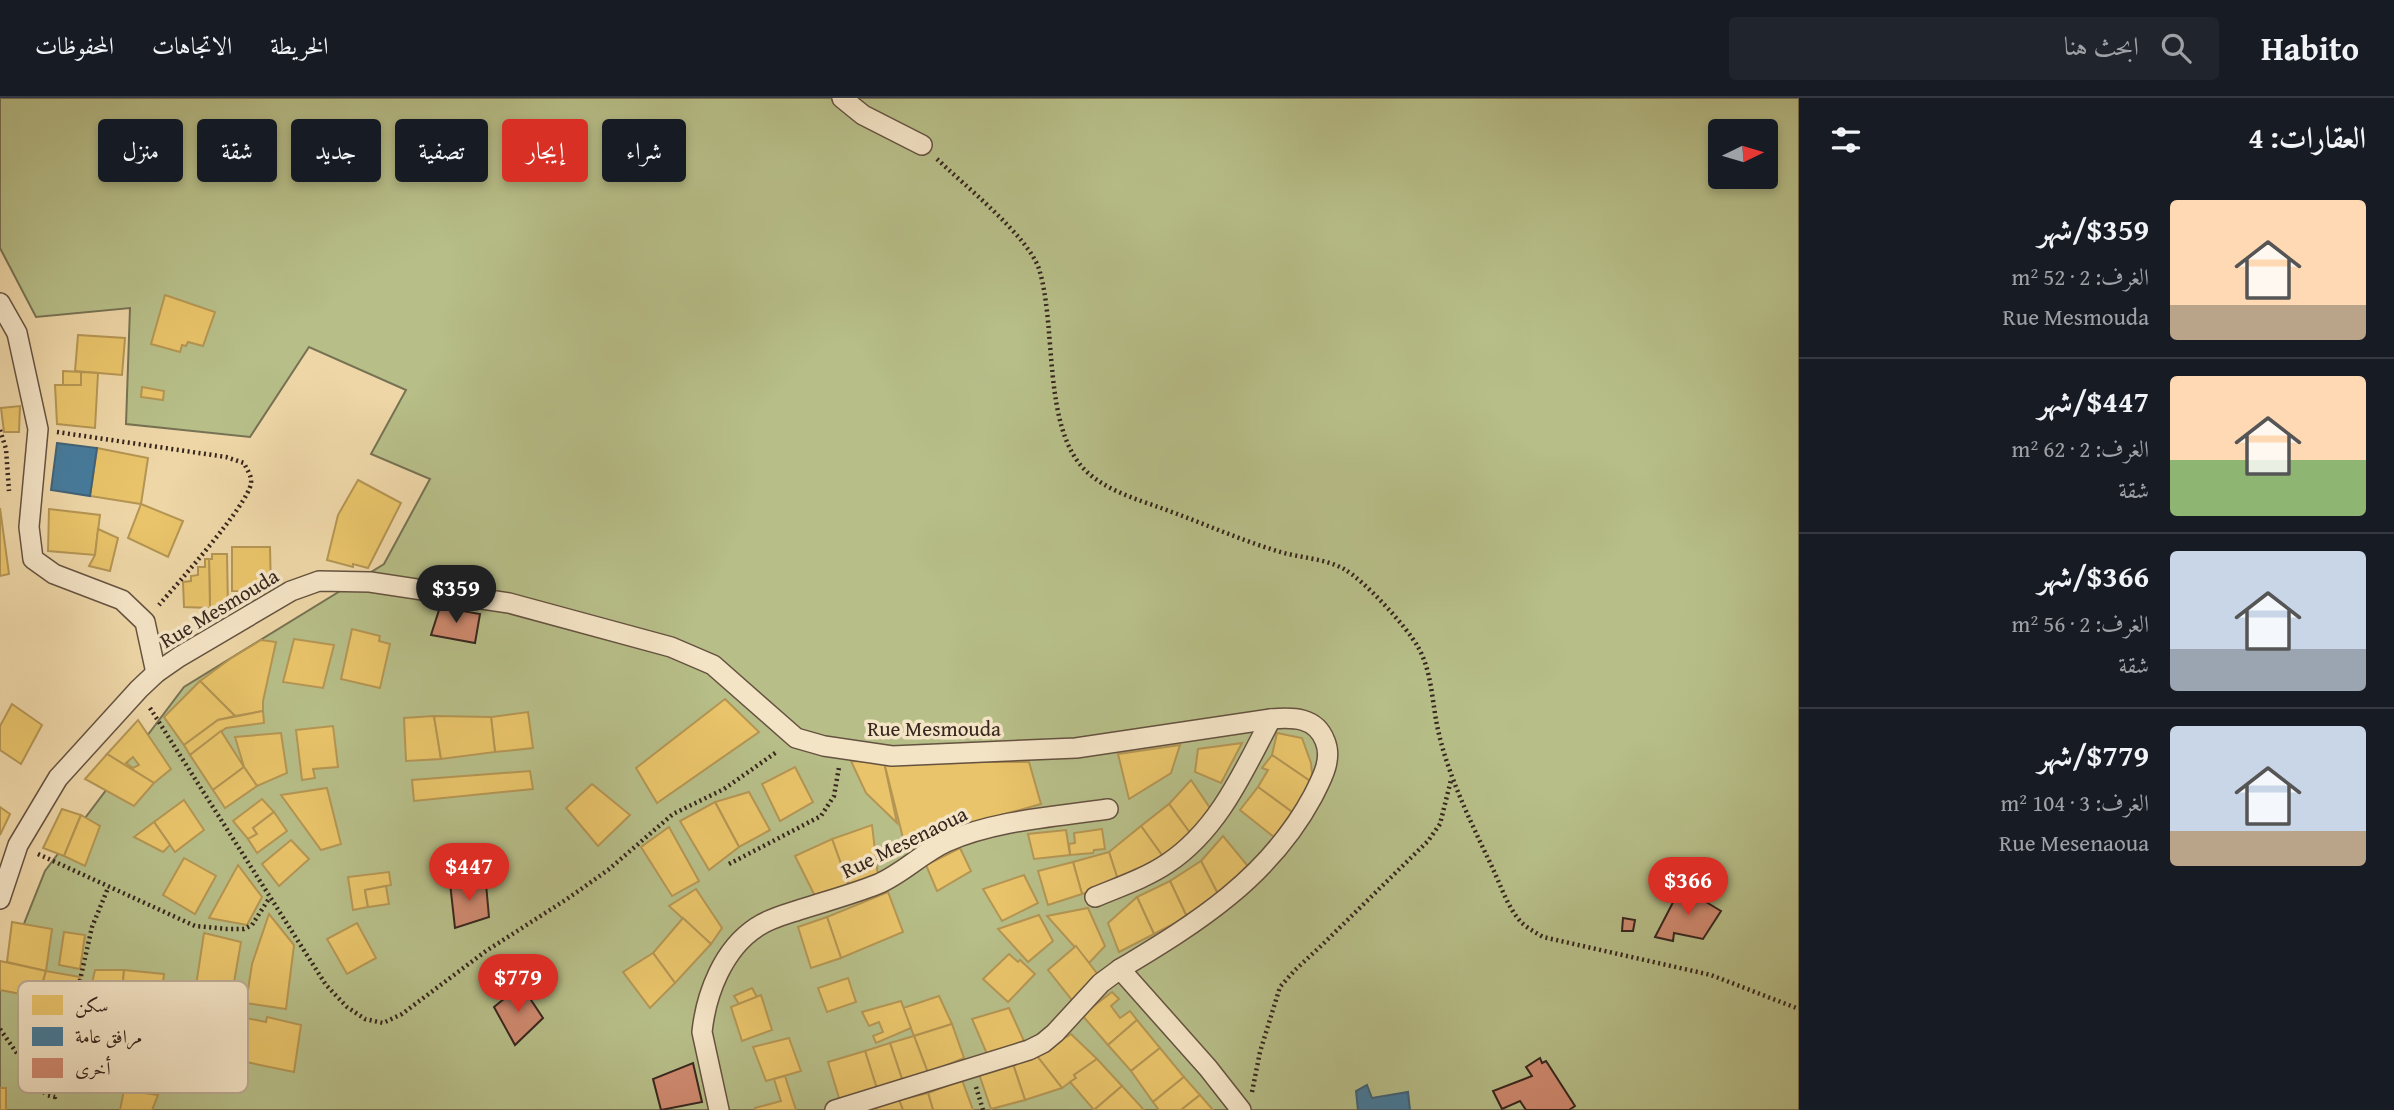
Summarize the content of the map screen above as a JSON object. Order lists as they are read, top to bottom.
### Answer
{
  "streets": {
    "street": ["Rue Mesmouda", "Rue Mesenaoua"]
  },
  "legend": ["سكن", "مرافق عامة", "أخرى"],
  "north": "right",
  "page": {
    "header": "Habito",
    "search": "ابحث هنا",
    "nav": ["الخريطة", "الاتجاهات", "المحفوظات"],
    "heading": "العقارات: 4",
    "chip": [
      "شراء",
      "إيجار",
      "تصفية",
      "جديد",
      "شقة",
      "منزل"
    ],
    "list": [
      {
        "name": "$359/شهر",
        "note": "الغرف: 2 · 52 m² · Rue Mesmouda"
      },
      {
        "name": "$447/شهر",
        "note": "الغرف: 2 · 62 m² · شقة"
      },
      {
        "name": "$366/شهر",
        "note": "الغرف: 2 · 56 m² · شقة"
      },
      {
        "name": "$779/شهر",
        "note": "الغرف: 3 · 104 m² · Rue Mesenaoua"
      }
    ],
    "price": [
      "$359",
      "$447",
      "$366",
      "$779"
    ]
  }
}
